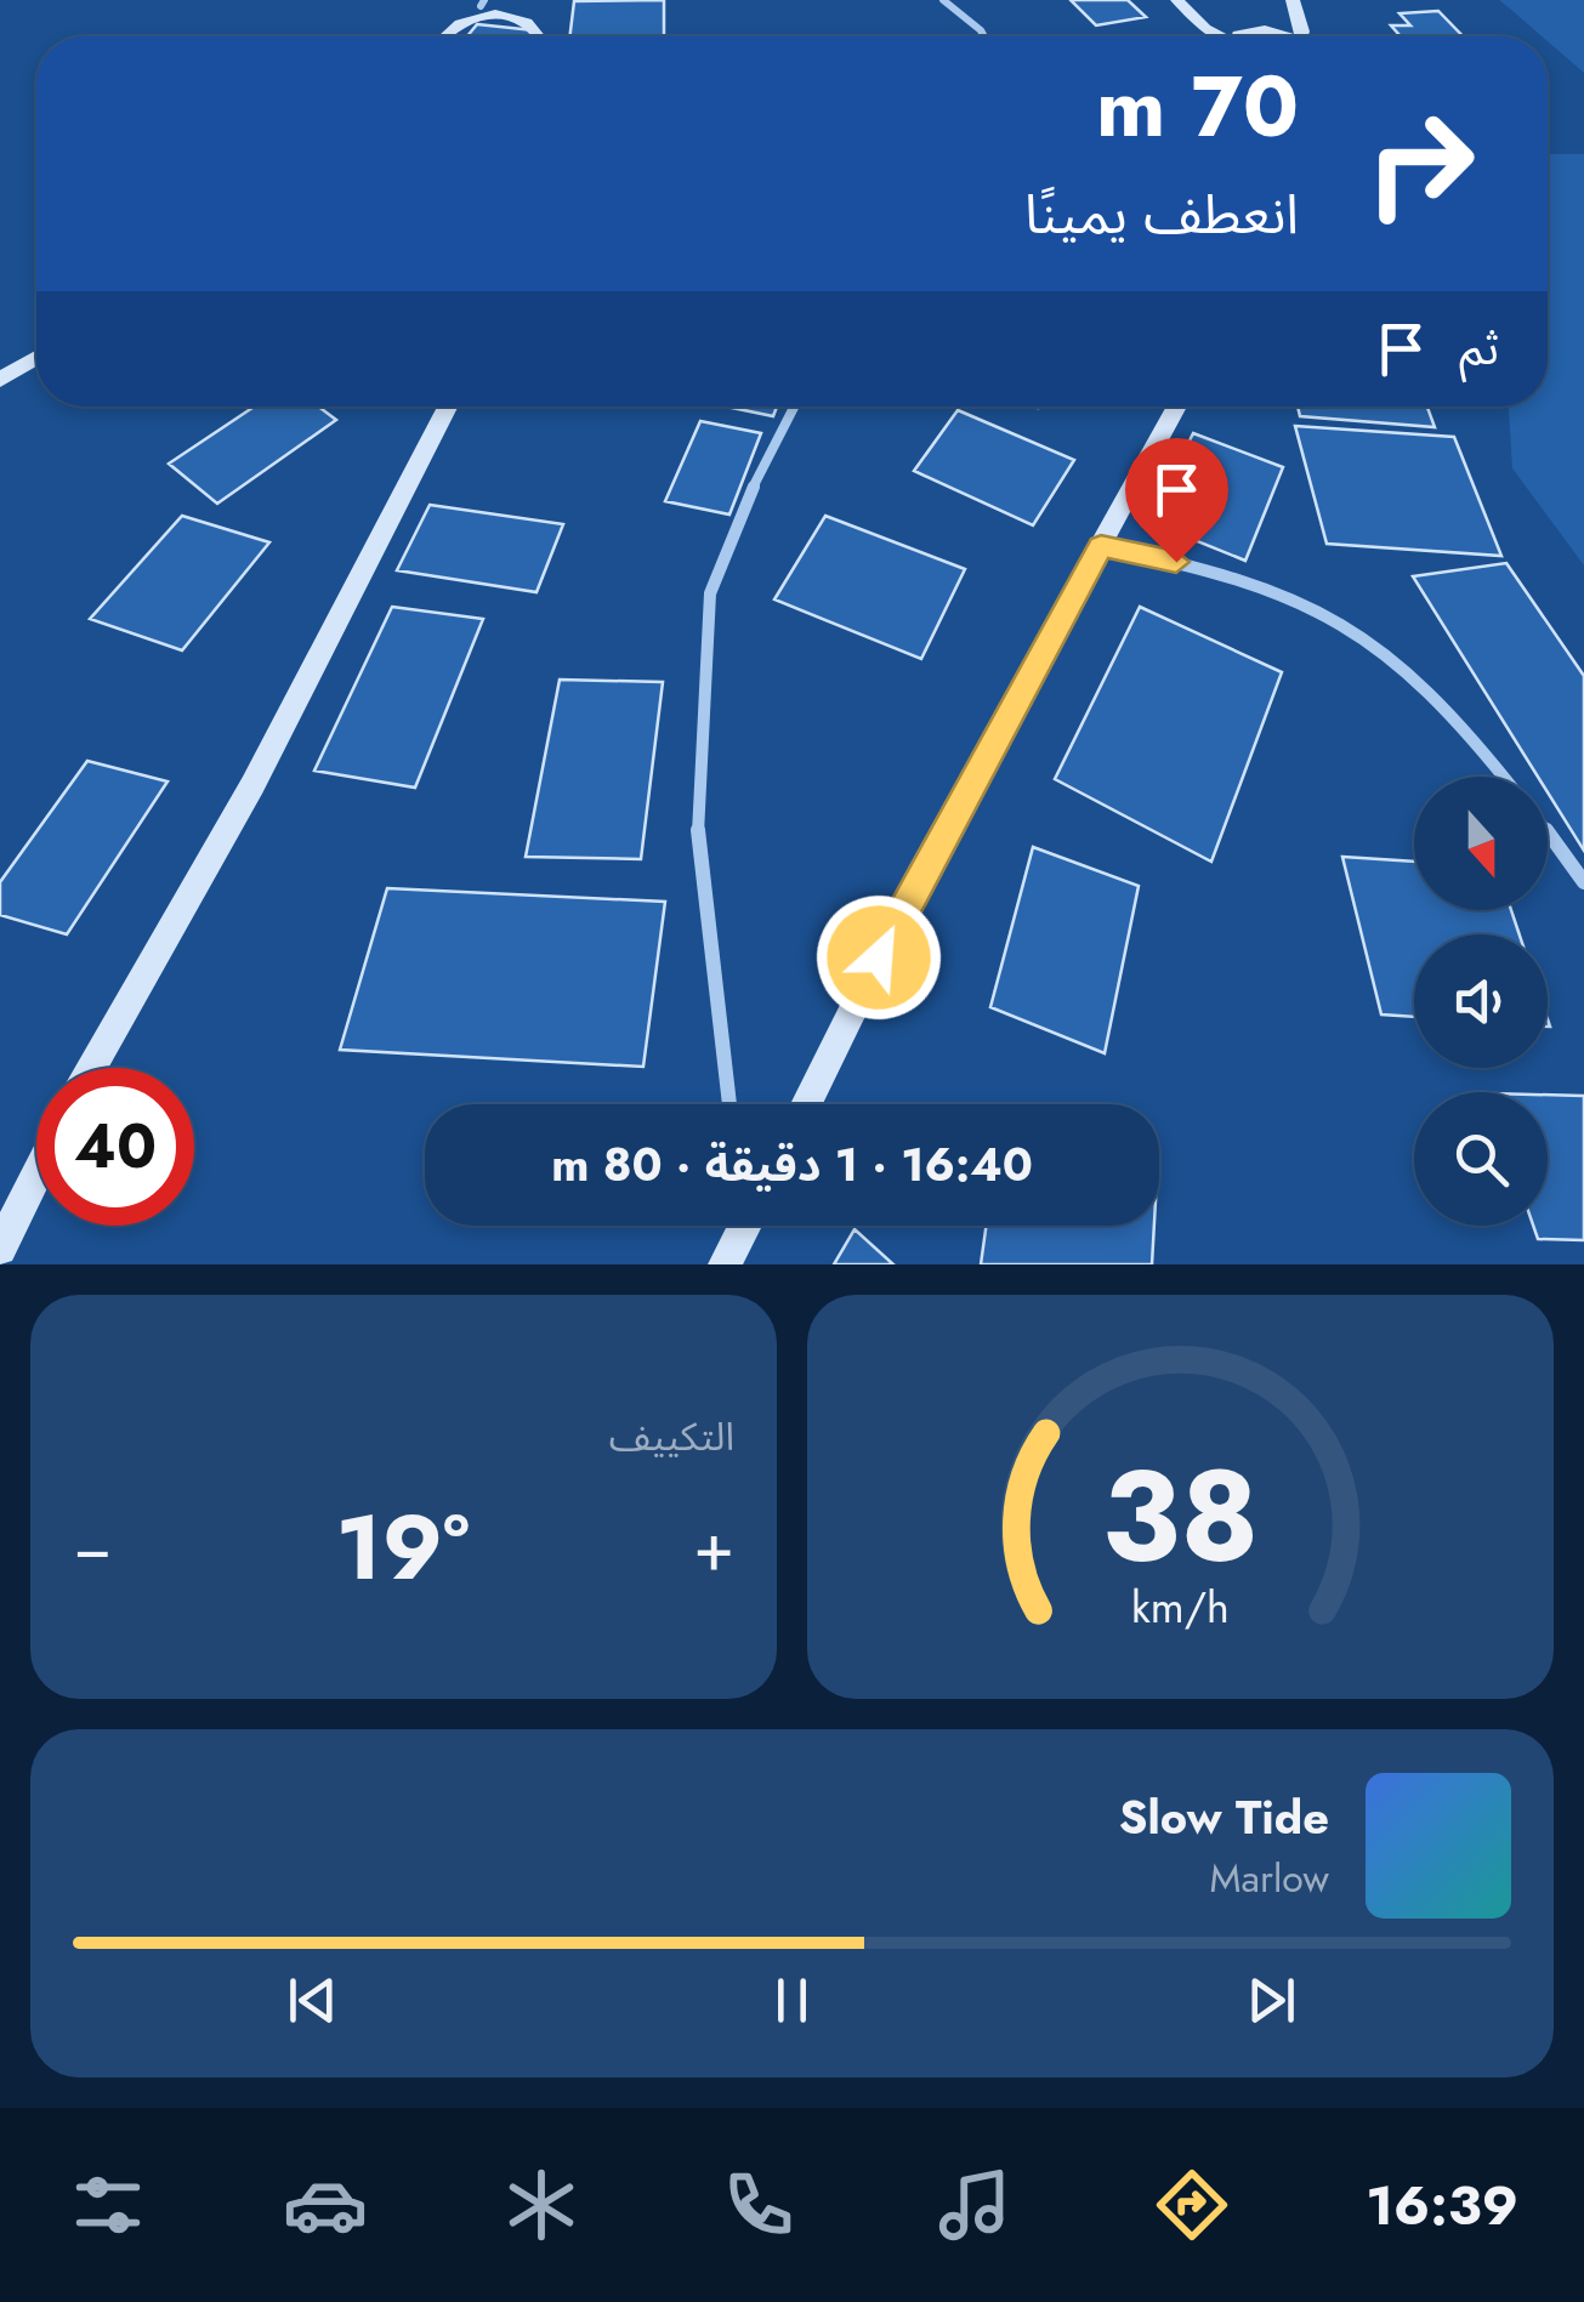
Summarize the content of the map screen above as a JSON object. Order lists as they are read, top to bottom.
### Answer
{
  "north": "bottom",
  "page": {
    "turn": ["70 m", "انعطف يمينًا"],
    "then": "ثم",
    "limit": "40",
    "trip": "16:40 · 1 دقيقة · 80 m",
    "tile": "التكييف",
    "heat": ["−", "19°", "+"],
    "song": ["Slow Tide", "Marlow"],
    "tabs": "16:39",
    "gauge": ["38", "km/h"]
  }
}
